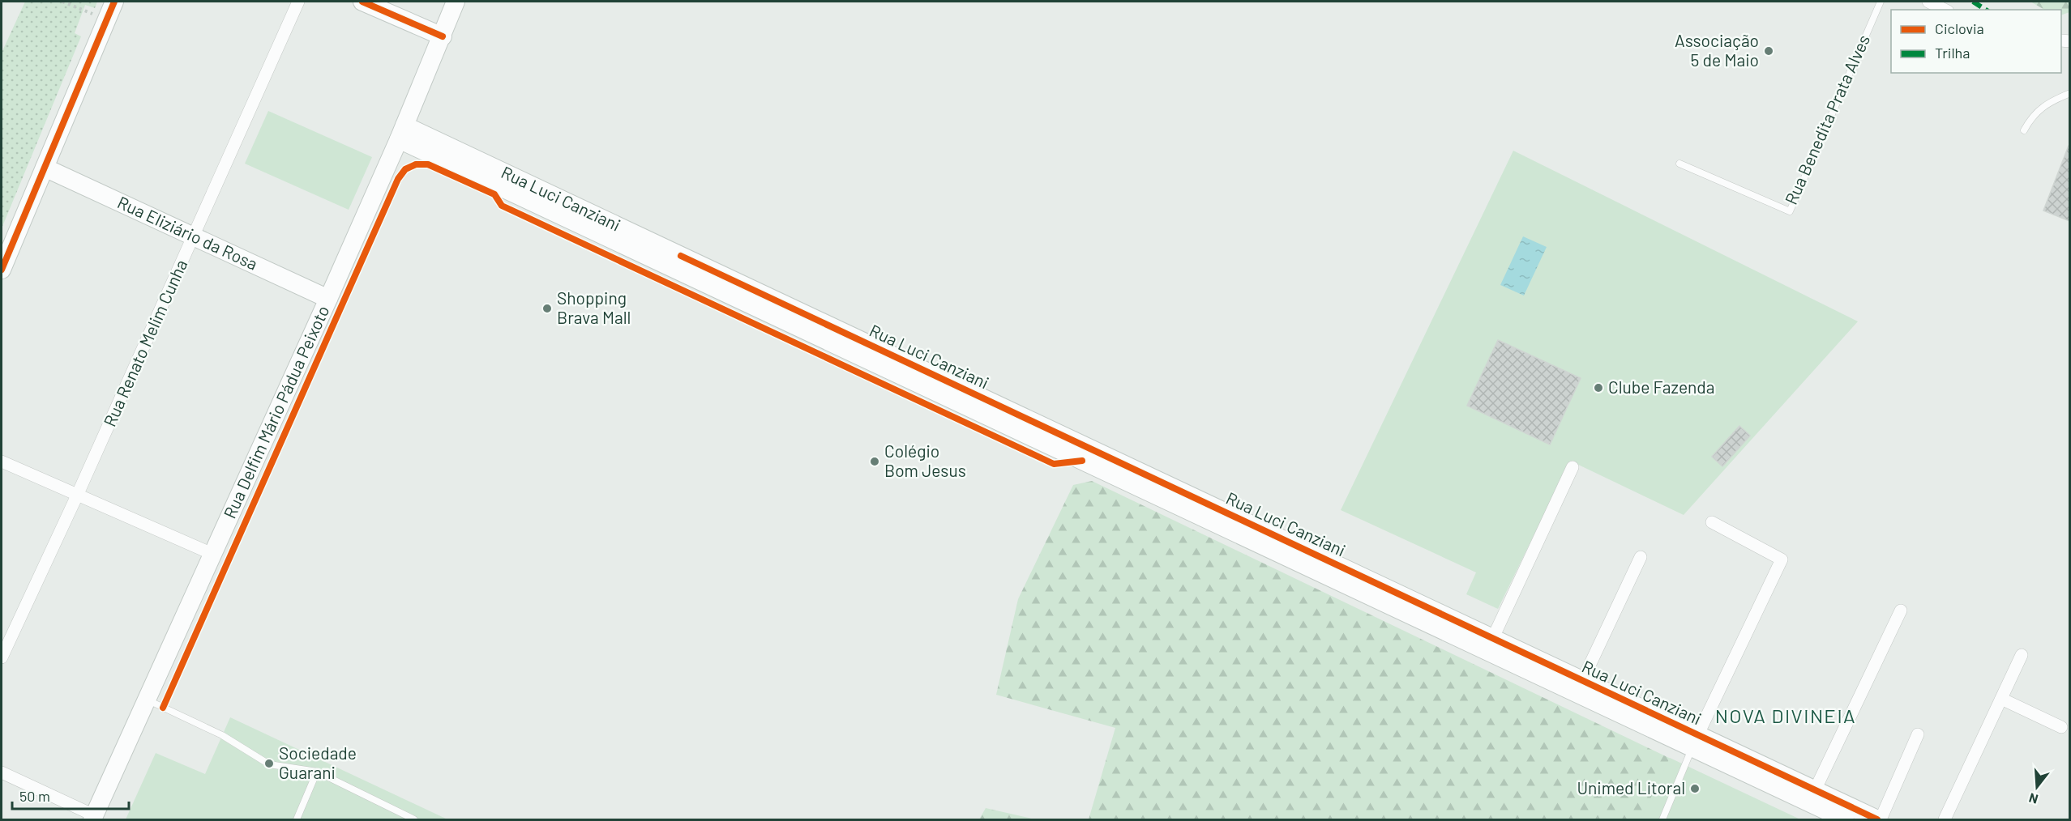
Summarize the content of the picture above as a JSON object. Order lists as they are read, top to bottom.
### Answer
{
  "streets": {
    "main road": ["Rua Luci Canziani", "Rua Eliziário da Rosa", "Rua Delfim Mário Pádua Peixoto"],
    "street": ["Rua Renato Melim Cunha"],
    "lane": ["Rua Benedita Prata Alves"]
  },
  "crossings": [
    ["Rua Luci Canziani", "Rua Delfim Mário Pádua Peixoto"],
    ["Rua Eliziário da Rosa", "Rua Renato Melim Cunha"],
    ["Rua Eliziário da Rosa", "Rua Delfim Mário Pádua Peixoto"]
  ],
  "districts": ["NOVA DIVINEIA"],
  "places": [
    "Associação 5 de Maio",
    "Shopping Brava Mall",
    "Clube Fazenda",
    "Colégio Bom Jesus",
    "Sociedade Guarani",
    "Unimed Litoral"
  ],
  "legend": ["Ciclovia", "Trilha"],
  "scale_bar": "50 m",
  "north": "bottom"
}
